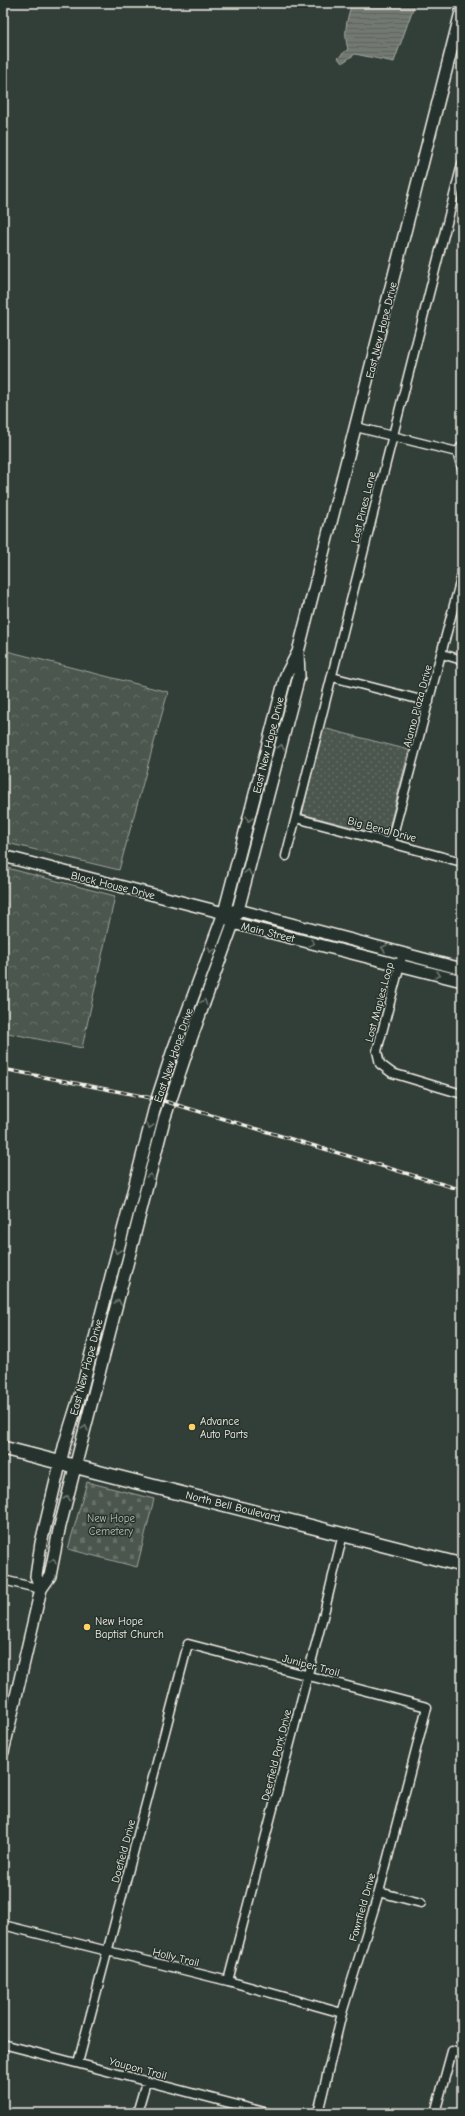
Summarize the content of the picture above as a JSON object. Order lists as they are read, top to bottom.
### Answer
{
  "streets": {
    "main road": [
      "East New Hope Drive",
      "Block House Drive",
      "Main Street",
      "North Bell Boulevard"
    ],
    "street": [
      "Lost Pines Lane",
      "Alamo Plaza Drive",
      "Big Bend Drive",
      "Lost Maples Loop",
      "Juniper Trail",
      "Deerfield Park Drive",
      "Doefield Drive",
      "Fawnfield Drive",
      "Holly Trail",
      "Yaupon Trail"
    ]
  },
  "crossings": [
    ["East New Hope Drive", "Block House Drive"],
    ["East New Hope Drive", "Main Street"],
    ["East New Hope Drive", "North Bell Boulevard"],
    ["Lost Pines Lane", "Big Bend Drive"],
    ["Alamo Plaza Drive", "Big Bend Drive"],
    ["Block House Drive", "Main Street"],
    ["Main Street", "Lost Maples Loop"],
    ["North Bell Boulevard", "Deerfield Park Drive"],
    ["Juniper Trail", "Deerfield Park Drive"],
    ["Juniper Trail", "Doefield Drive"],
    ["Juniper Trail", "Fawnfield Drive"],
    ["Deerfield Park Drive", "Holly Trail"],
    ["Doefield Drive", "Holly Trail"],
    ["Doefield Drive", "Yaupon Trail"],
    ["Fawnfield Drive", "Holly Trail"]
  ],
  "parks": ["New Hope Cemetery"],
  "places": ["Advance Auto Parts", "New Hope Baptist Church"]
}
